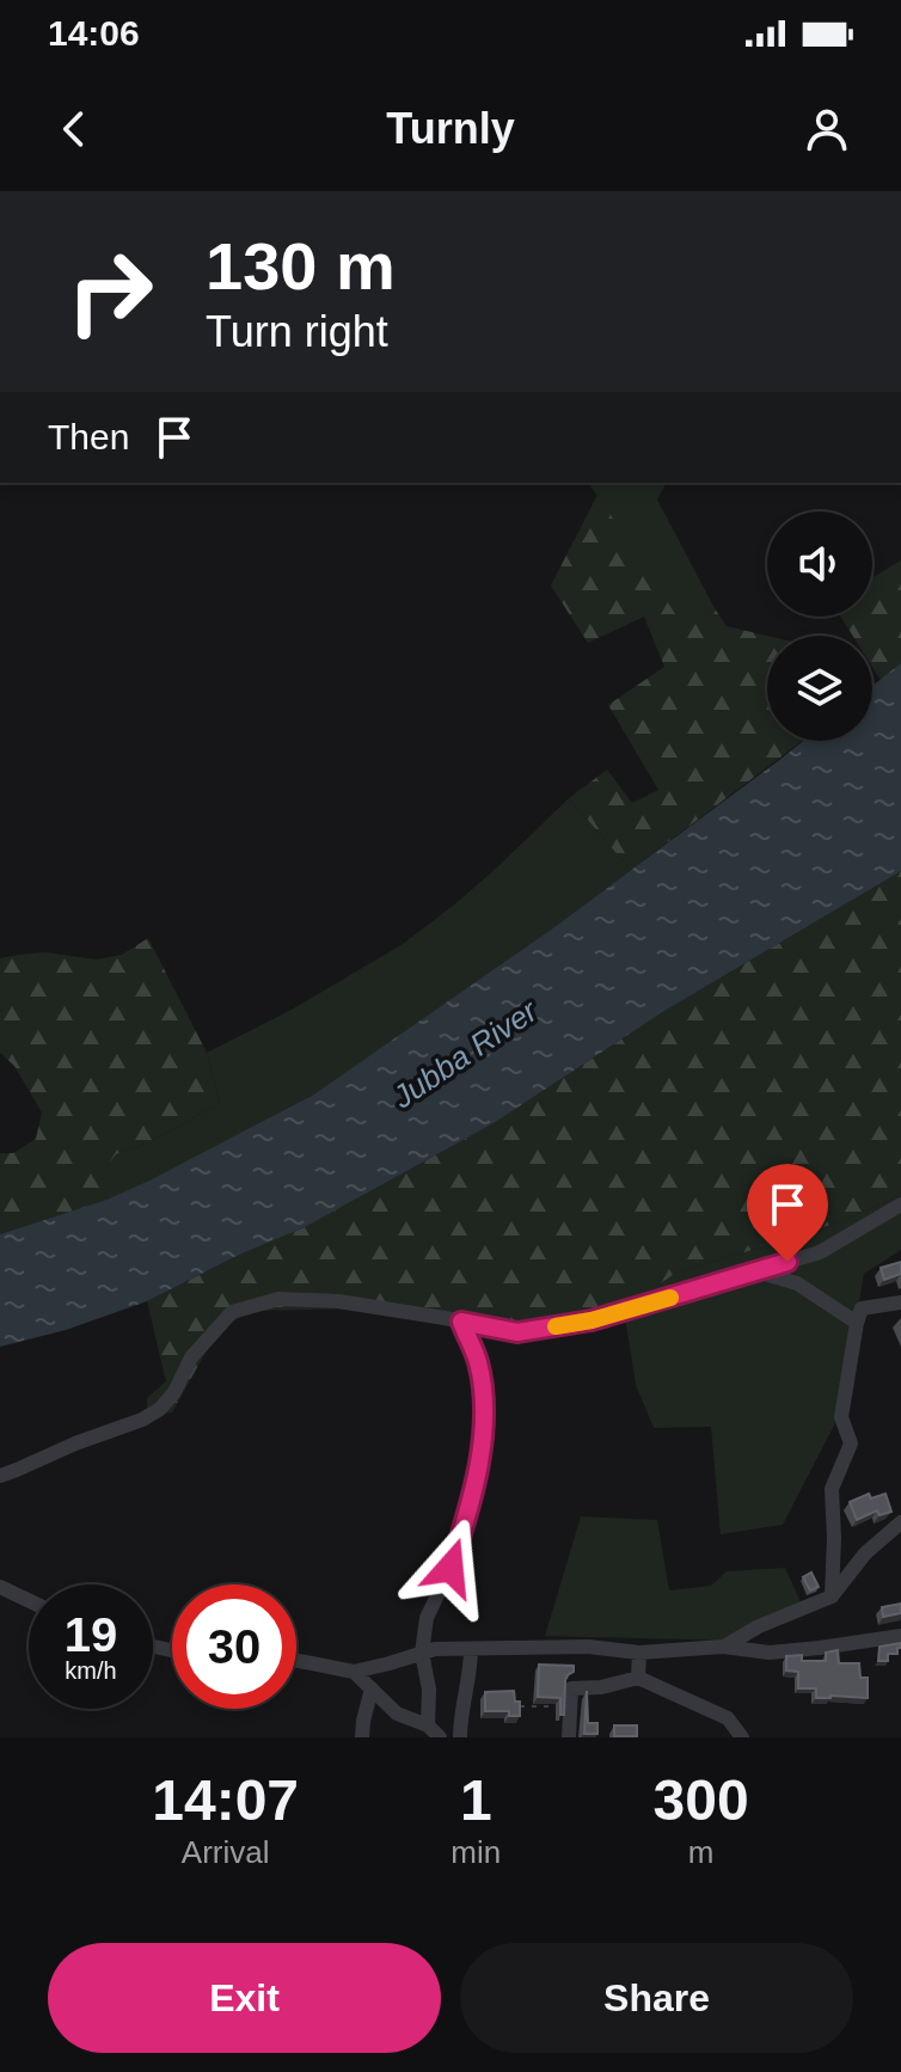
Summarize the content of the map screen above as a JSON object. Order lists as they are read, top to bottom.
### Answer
{
  "water": ["Jubba River"],
  "page": {
    "status": "14:06",
    "header": "Turnly",
    "turn": ["130 m", "Turn right"],
    "then": "Then",
    "speed": "19 km/h",
    "limit": "30",
    "eta": [
      "14:07",
      "Arrival",
      "1",
      "min",
      "300",
      "m"
    ],
    "buttons": ["Exit", "Share"]
  }
}
